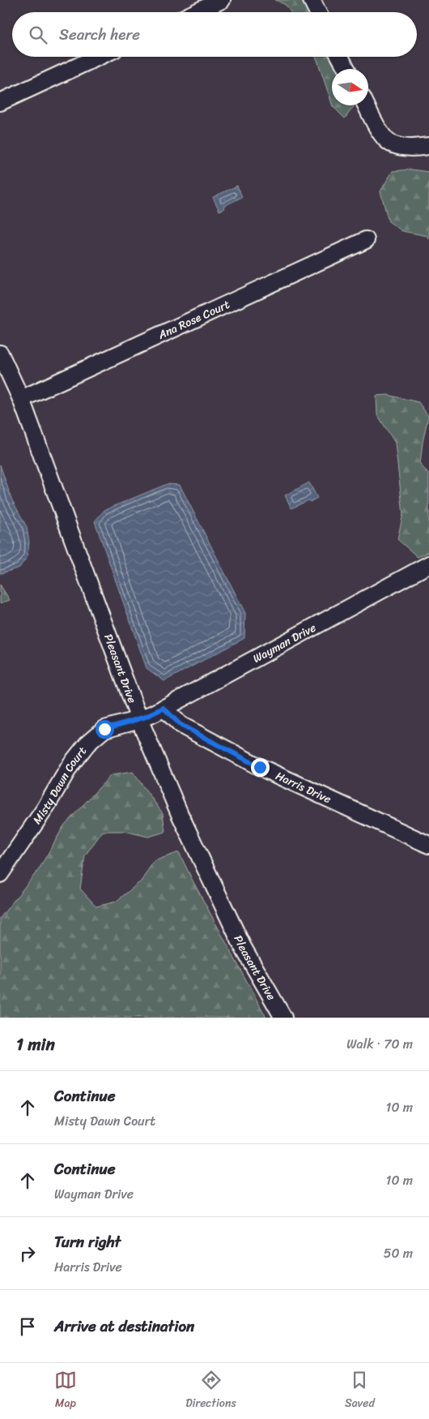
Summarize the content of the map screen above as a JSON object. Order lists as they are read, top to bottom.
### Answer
{
  "streets": {
    "street": [
      "Ana Rose Court",
      "Wayman Drive",
      "Pleasant Drive",
      "Misty Dawn Court",
      "Harris Drive"
    ]
  },
  "crossings": [
    ["Ana Rose Court", "Pleasant Drive"],
    ["Wayman Drive", "Pleasant Drive"],
    ["Wayman Drive", "Misty Dawn Court"],
    ["Wayman Drive", "Harris Drive"],
    ["Pleasant Drive", "Misty Dawn Court"]
  ],
  "north": "right",
  "page": {
    "search": "Search here",
    "heading": ["1 min", "Walk · 70 m"],
    "list": [
      ["Continue", "Misty Dawn Court", "10 m"],
      ["Continue", "Wayman Drive", "10 m"],
      ["Turn right", "Harris Drive", "50 m"],
      "Arrive at destination"
    ],
    "nav": ["Map", "Directions", "Saved"]
  }
}
